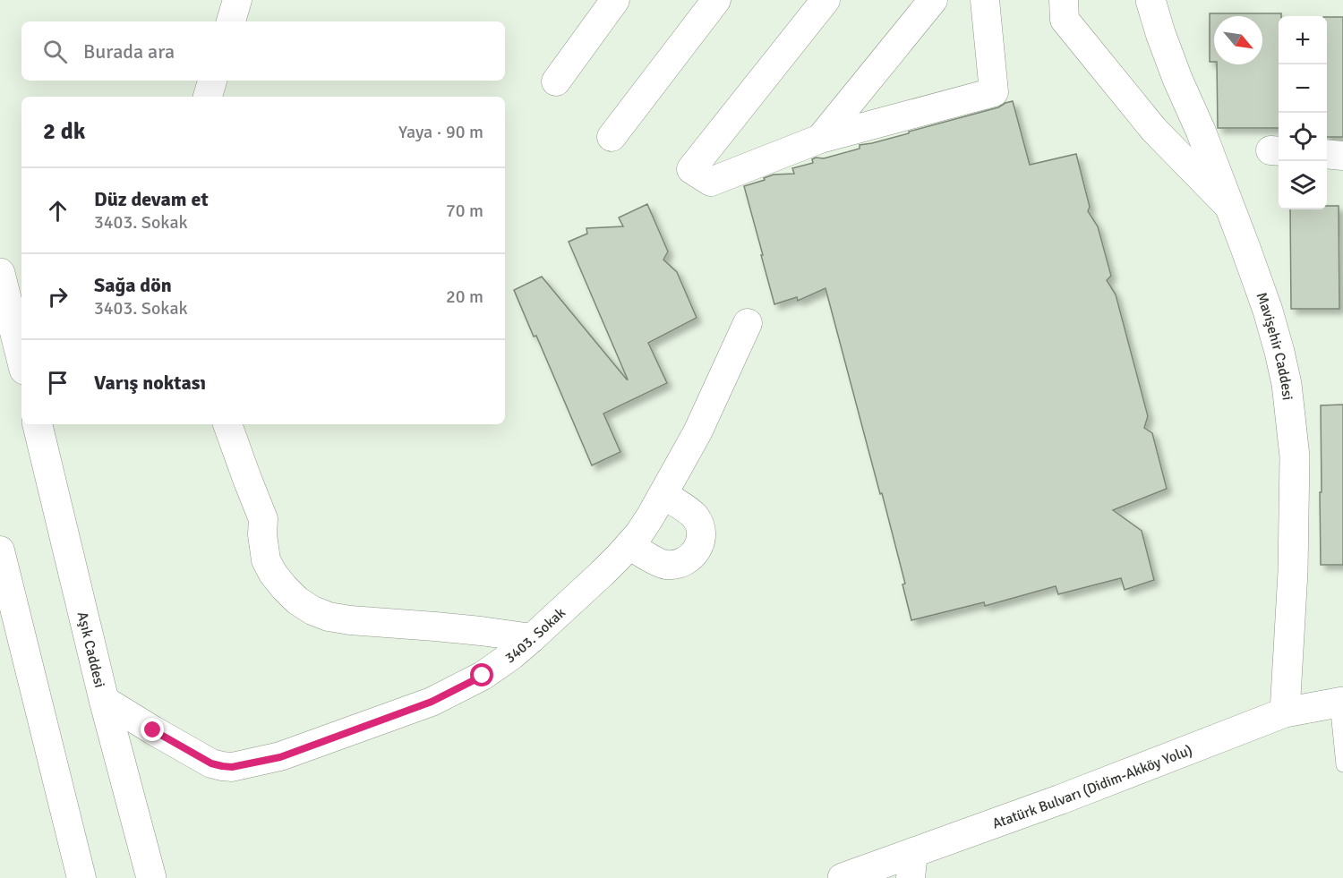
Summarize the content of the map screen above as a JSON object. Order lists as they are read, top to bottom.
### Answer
{
  "streets": {
    "street": [
      "Mavişehir Caddesi",
      "3403. Sokak",
      "Aşık Caddesi",
      "Atatürk Bulvarı (Didim-Akköy Yolu)"
    ]
  },
  "crossings": [
    ["Mavişehir Caddesi", "Atatürk Bulvarı (Didim-Akköy Yolu)"],
    ["3403. Sokak", "Aşık Caddesi"]
  ],
  "north": "bottom right",
  "page": {
    "map_buttons": ["+", "−"],
    "search": "Burada ara",
    "heading": ["2 dk", "Yaya · 90 m"],
    "list": [
      ["Düz devam et", "3403. Sokak", "70 m"],
      ["Sağa dön", "3403. Sokak", "20 m"],
      "Varış noktası"
    ]
  }
}
